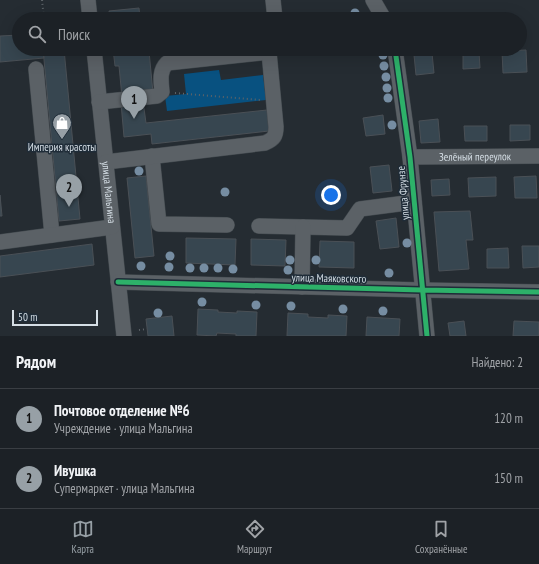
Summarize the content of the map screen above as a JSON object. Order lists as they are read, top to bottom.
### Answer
{
  "streets": {
    "street": [
      "Зелёный переулок",
      "улица Мальгина",
      "улица Фрунзе",
      "улица Маяковского"
    ]
  },
  "crossings": [
    ["Зелёный переулок", "улица Фрунзе"],
    ["улица Мальгина", "улица Маяковского"],
    ["улица Фрунзе", "улица Маяковского"]
  ],
  "places": {
    "shop": ["Империя красоты"]
  },
  "scale_bar": "50 m",
  "page": {
    "search": "Поиск",
    "pins": ["1", "2"],
    "scale": "50 m",
    "heading": ["Рядом", "Найдено: 2"],
    "list": [
      {
        "mark": "1",
        "name": "Почтовое отделение №6",
        "note": "Учреждение · улица Мальгина",
        "value": "120 m"
      },
      {
        "mark": "2",
        "name": "Ивушка",
        "note": "Супермаркет · улица Мальгина",
        "value": "150 m"
      }
    ],
    "nav": ["Карта", "Маршрут", "Сохранённые"]
  }
}
